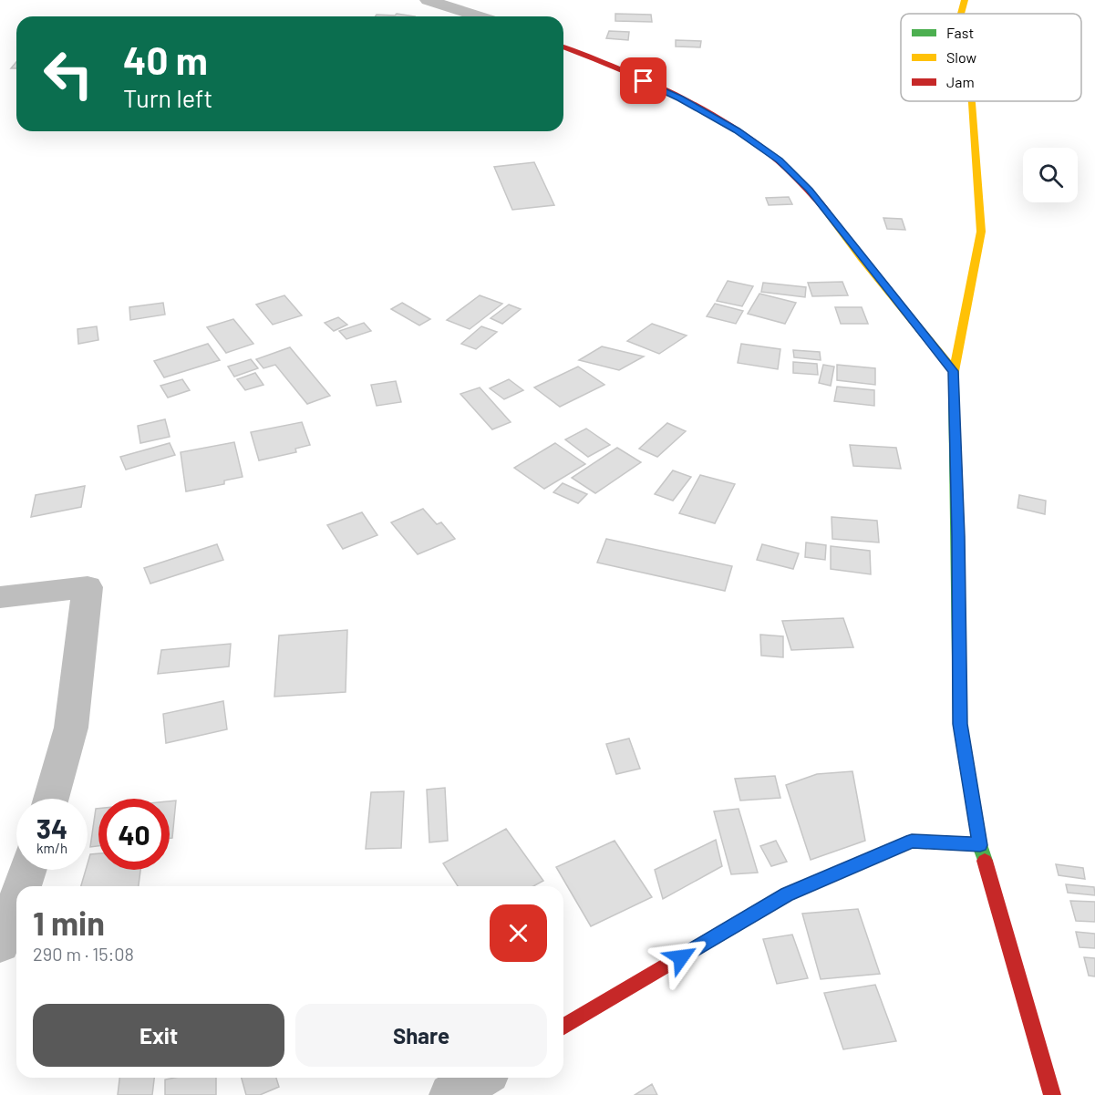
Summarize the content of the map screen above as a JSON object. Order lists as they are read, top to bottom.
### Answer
{
  "legend": ["Fast", "Slow", "Jam"],
  "page": {
    "turn": ["40 m", "Turn left"],
    "speed": "34 km/h",
    "limit": "40",
    "heading": ["1 min", "290 m · 15:08"],
    "buttons": ["Exit", "Share"]
  }
}
